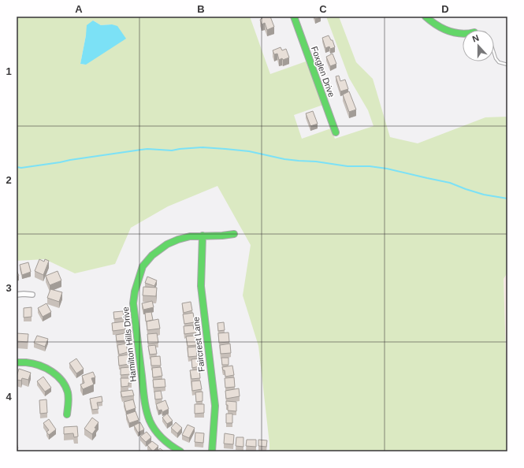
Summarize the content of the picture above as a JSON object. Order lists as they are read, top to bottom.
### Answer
{
  "streets": {
    "street": ["Foxglen Drive", "Hamilton Hills Drive", "Faircrest Lane"]
  },
  "crossings": [
    ["Hamilton Hills Drive", "Faircrest Lane"]
  ],
  "north": "top",
  "grid": {
    "columns": [
      "A",
      "B",
      "C",
      "D"
    ],
    "rows": [
      "1",
      "2",
      "3",
      "4"
    ]
  }
}
